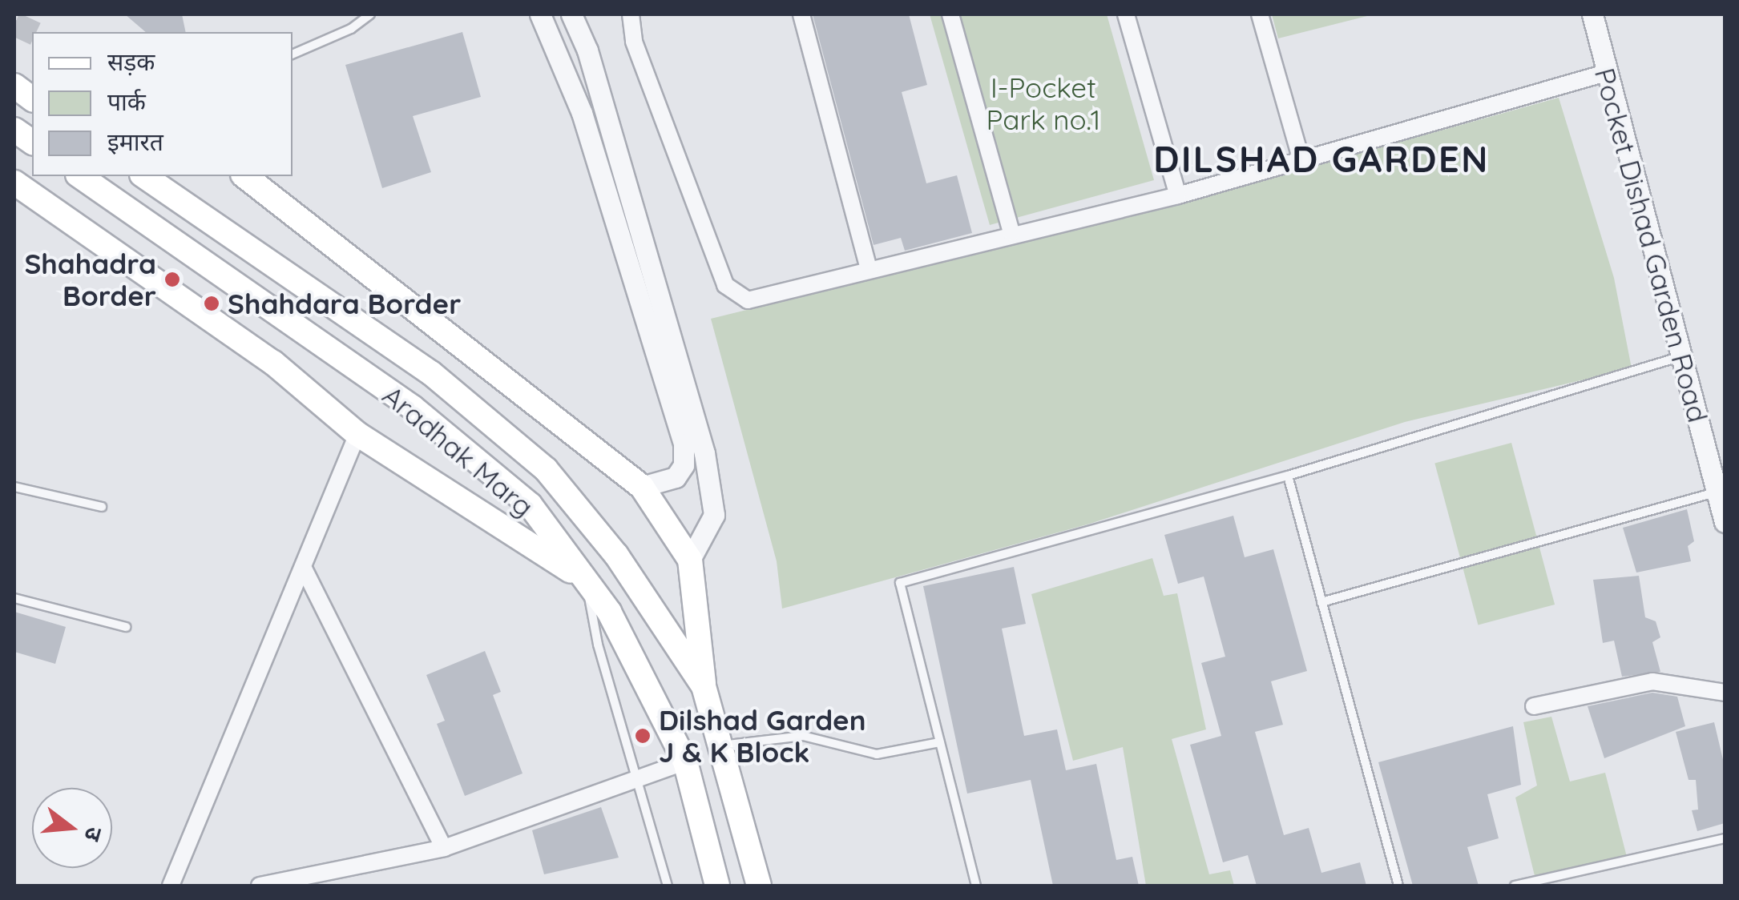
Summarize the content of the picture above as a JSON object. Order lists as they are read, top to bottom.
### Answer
{
  "streets": {
    "main road": ["Aradhak Marg"],
    "street": ["Pocket Dishad Garden Road"]
  },
  "districts": ["DILSHAD GARDEN"],
  "parks": ["I-Pocket Park no.1"],
  "places": ["Shahadra Border", "Shahdara Border", "Dilshad Garden J & K Block"],
  "legend": ["सड़क", "पार्क", "इमारत"],
  "north": "right"
}
